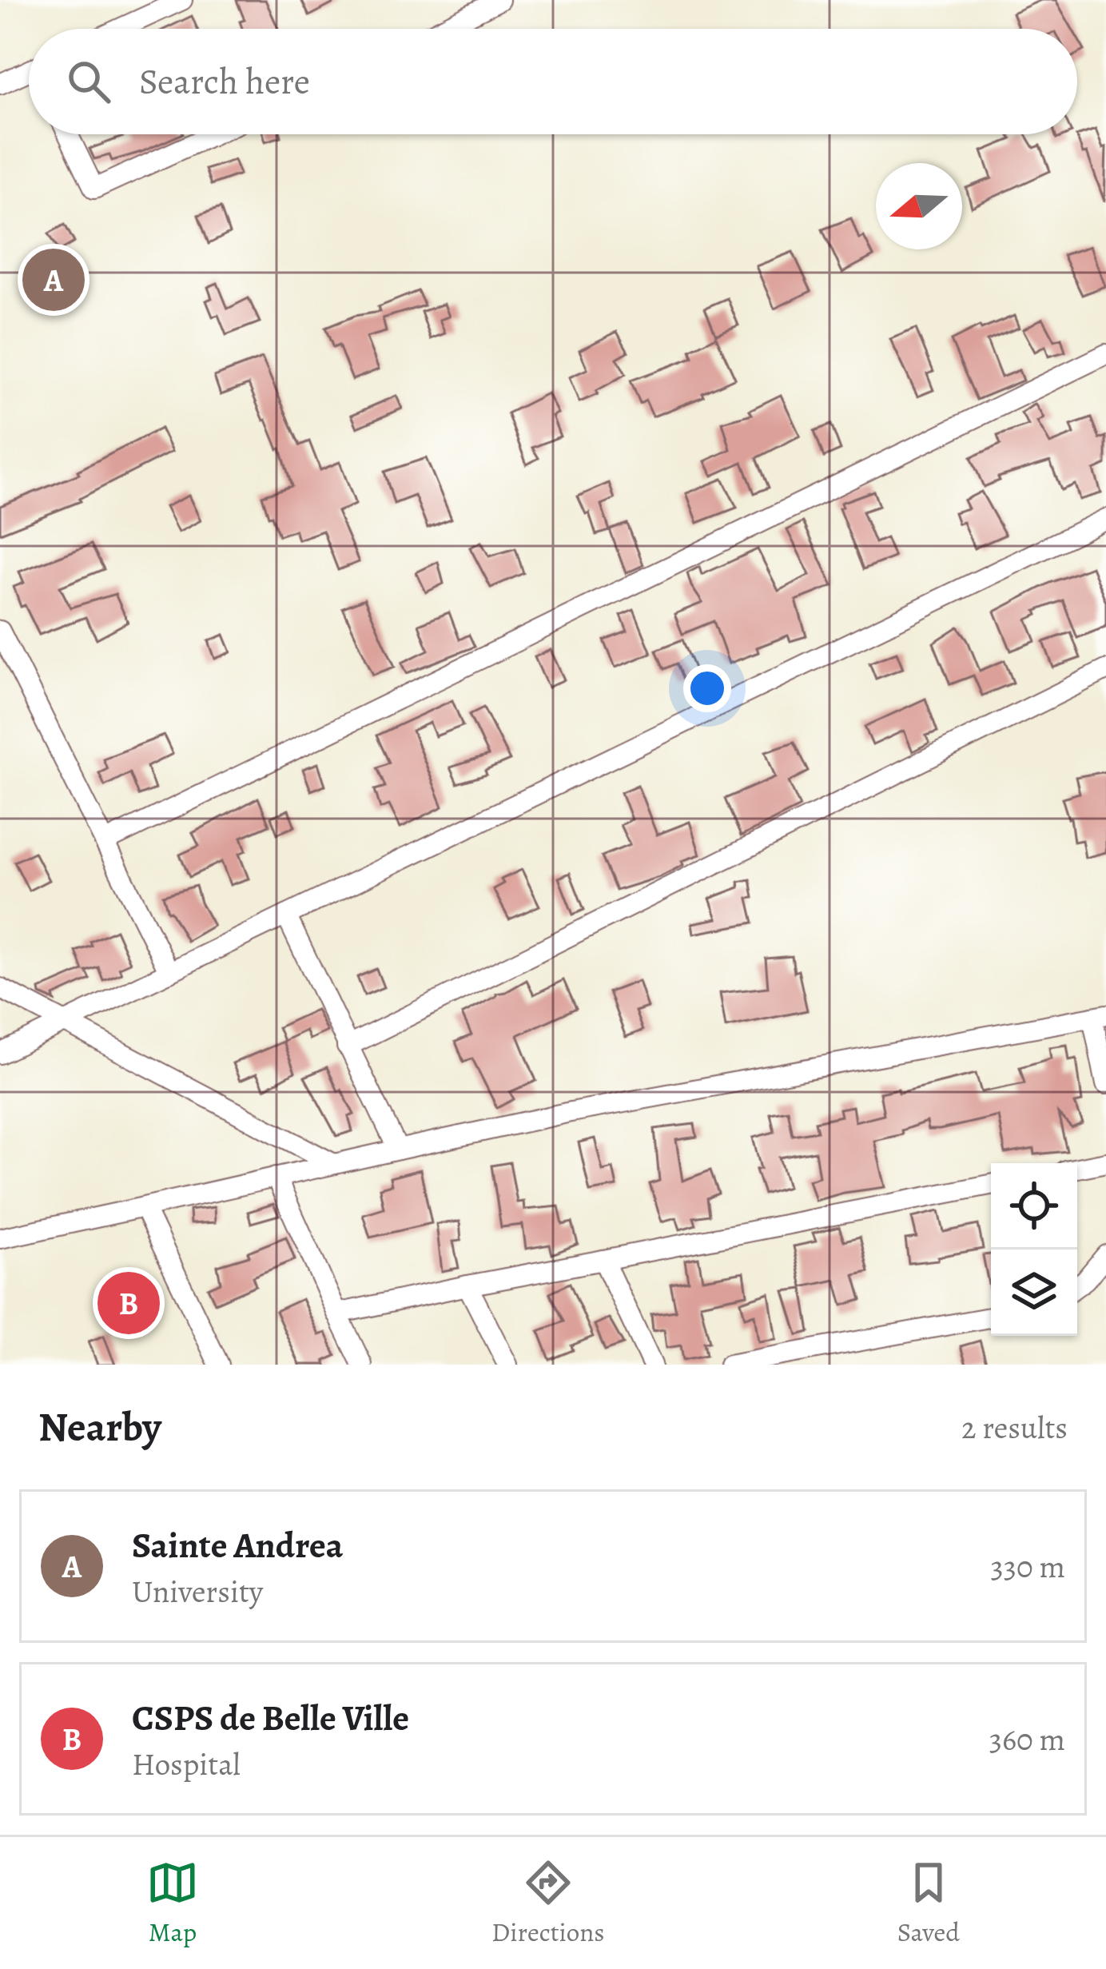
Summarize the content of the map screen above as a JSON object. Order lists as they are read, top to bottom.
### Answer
{
  "north": "left",
  "page": {
    "search": "Search here",
    "pins": ["A", "B"],
    "heading": ["Nearby", "2 results"],
    "list": [
      {
        "mark": "A",
        "name": "Sainte Andrea",
        "note": "University",
        "value": "330 m"
      },
      {
        "mark": "B",
        "name": "CSPS de Belle Ville",
        "note": "Hospital",
        "value": "360 m"
      }
    ],
    "nav": ["Map", "Directions", "Saved"]
  }
}
